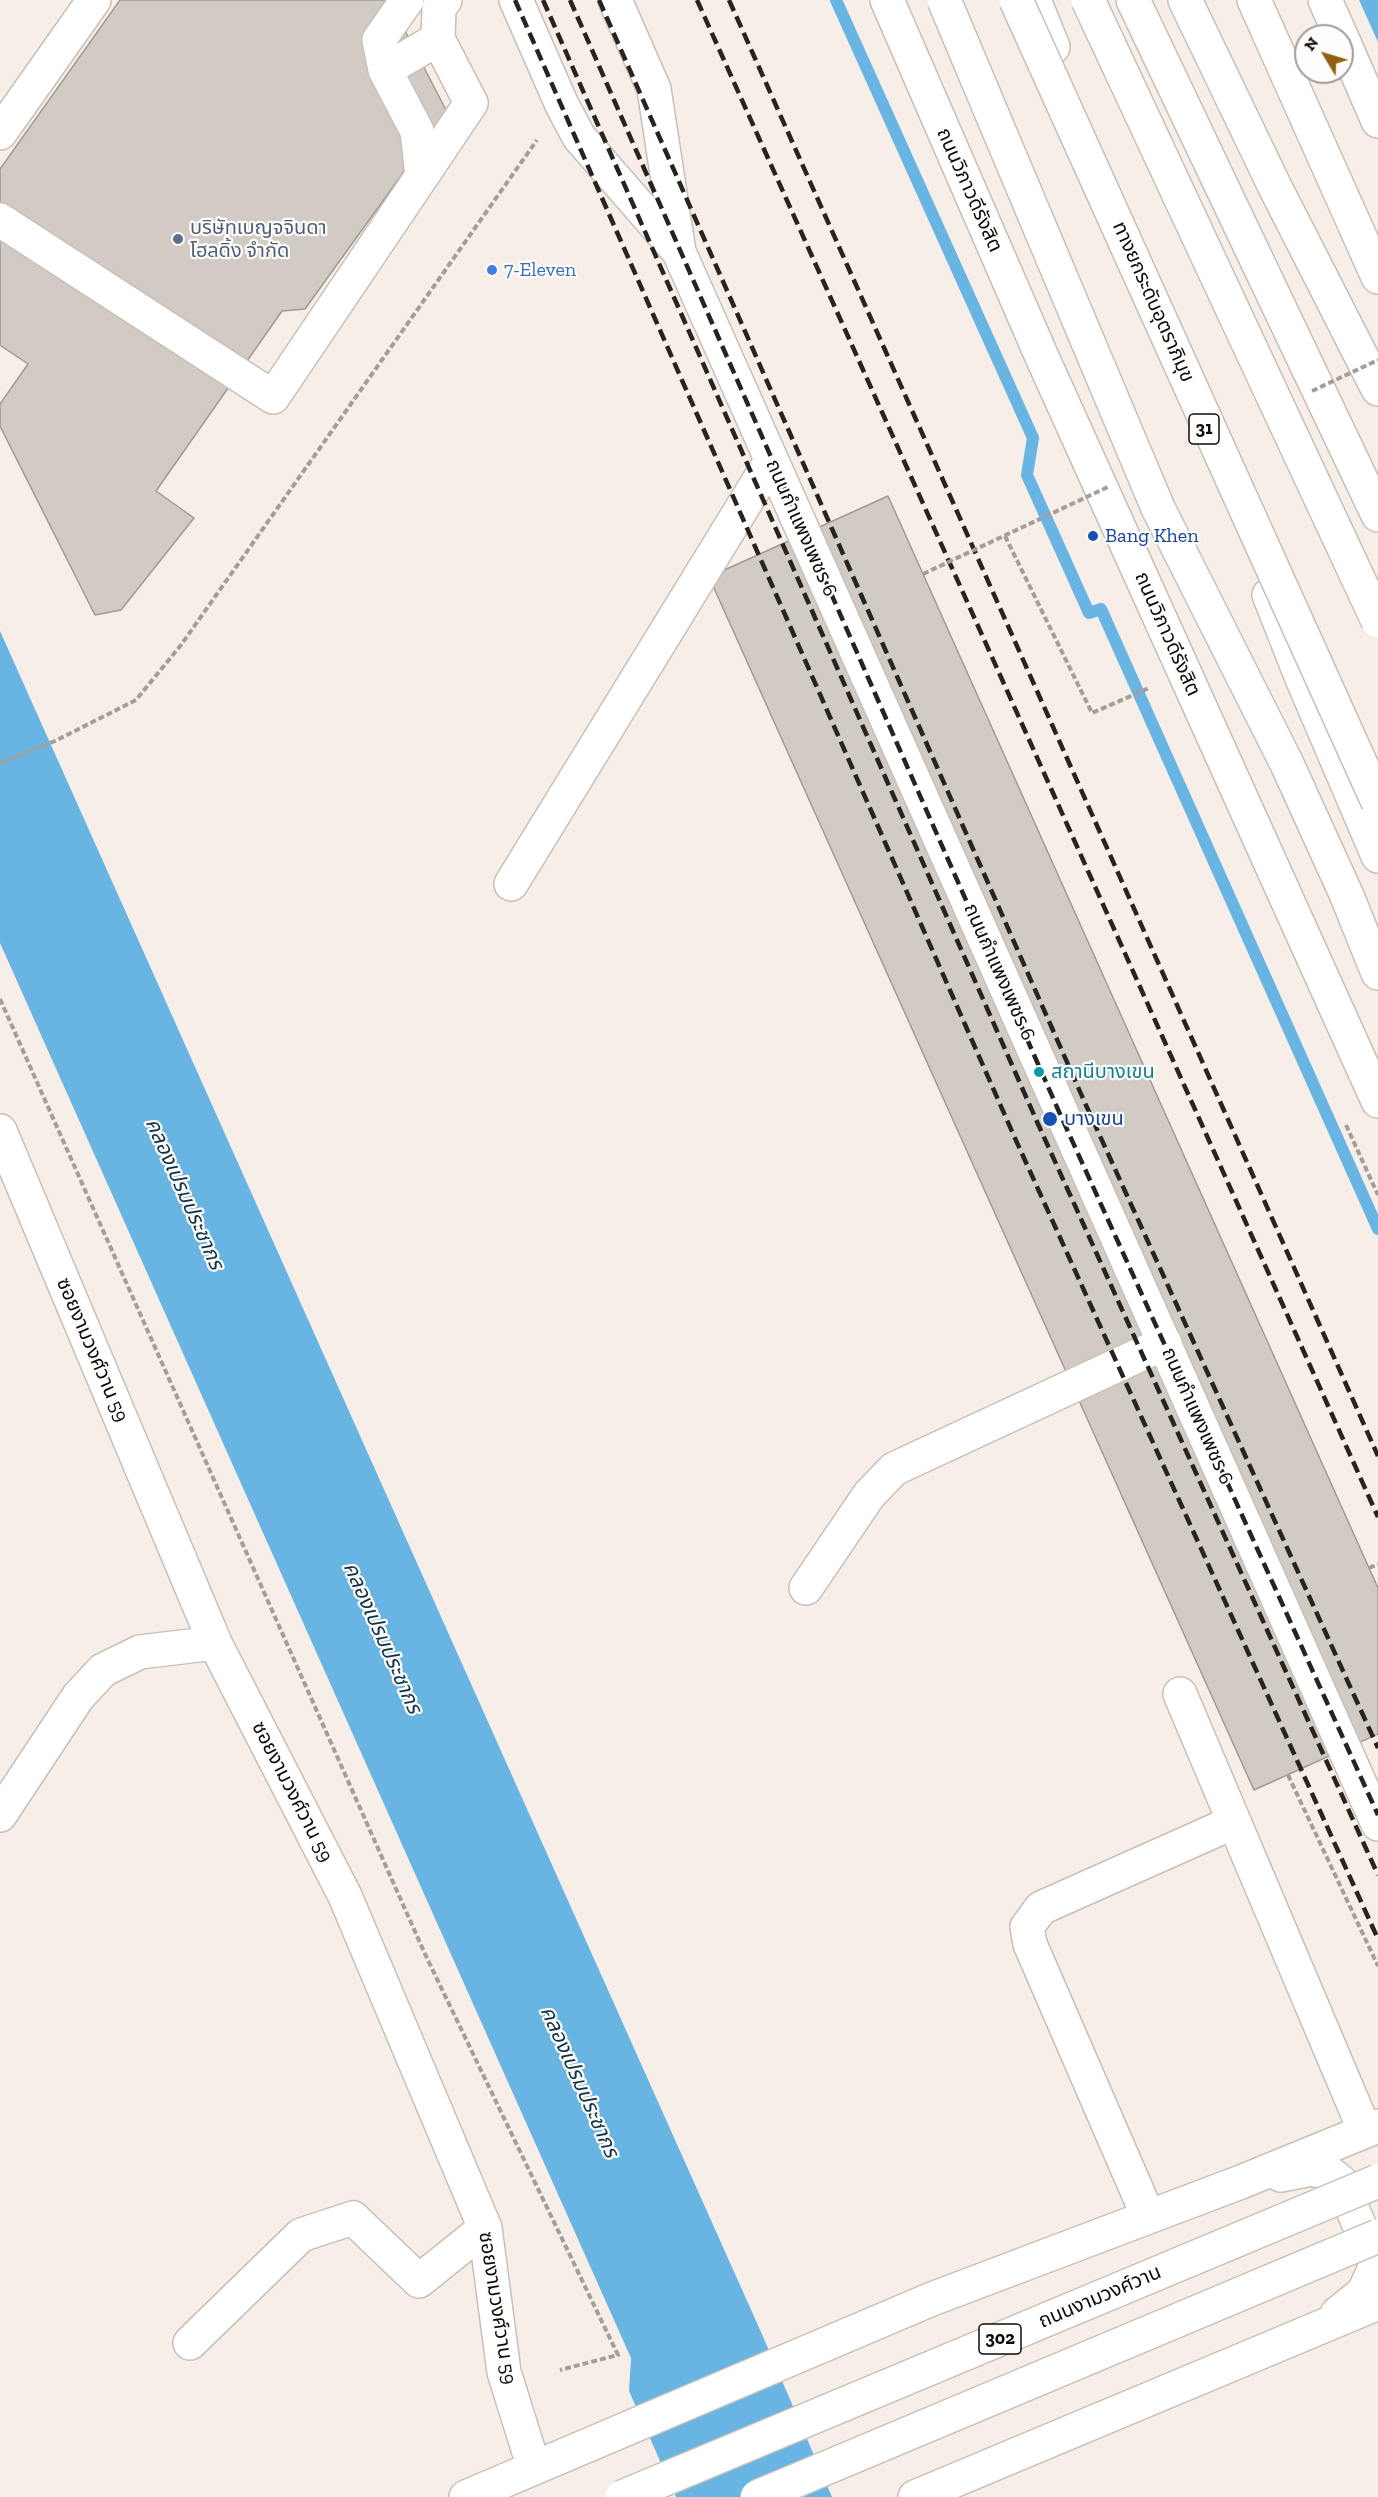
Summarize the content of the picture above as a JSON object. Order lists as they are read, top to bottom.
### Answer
{
  "streets": {
    "main road": [
      "ถนนวิภาวดีรังสิต",
      "ทางยกระดับอุตราภิมุข",
      "31",
      "ถนนกำแพงเพชร 6",
      "ซอยงามวงศ์วาน 59",
      "ถนนงามวงศ์วาน",
      "302"
    ]
  },
  "water": ["คลองเปรมประชากร"],
  "places": [
    "บริษัทเบญจจินดา โฮลดิ้ง จำกัด",
    "7-Eleven",
    "Bang Khen",
    "สถานีบางเขน",
    "บางเขน"
  ],
  "north": "top left"
}
